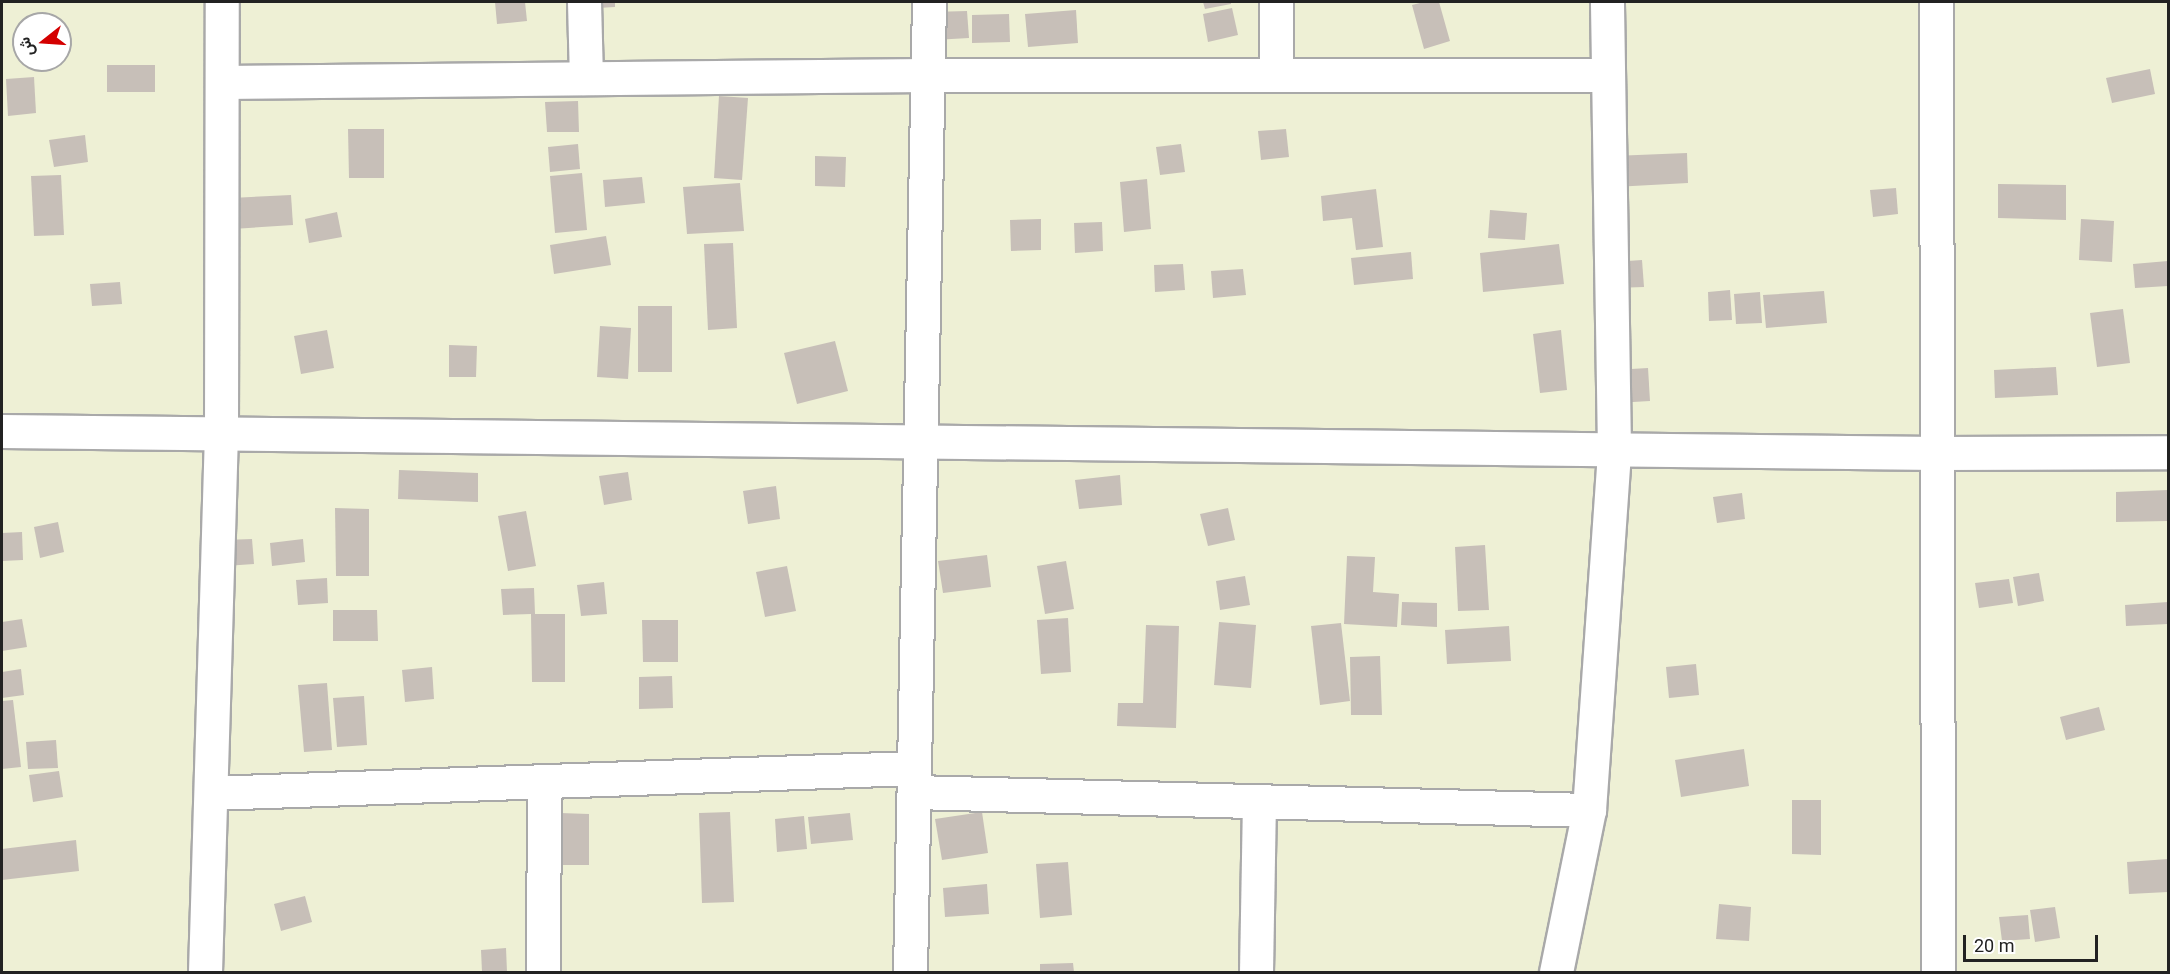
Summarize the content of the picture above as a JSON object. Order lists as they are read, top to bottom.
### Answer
{
  "scale_bar": "20 m",
  "north": "left"
}
